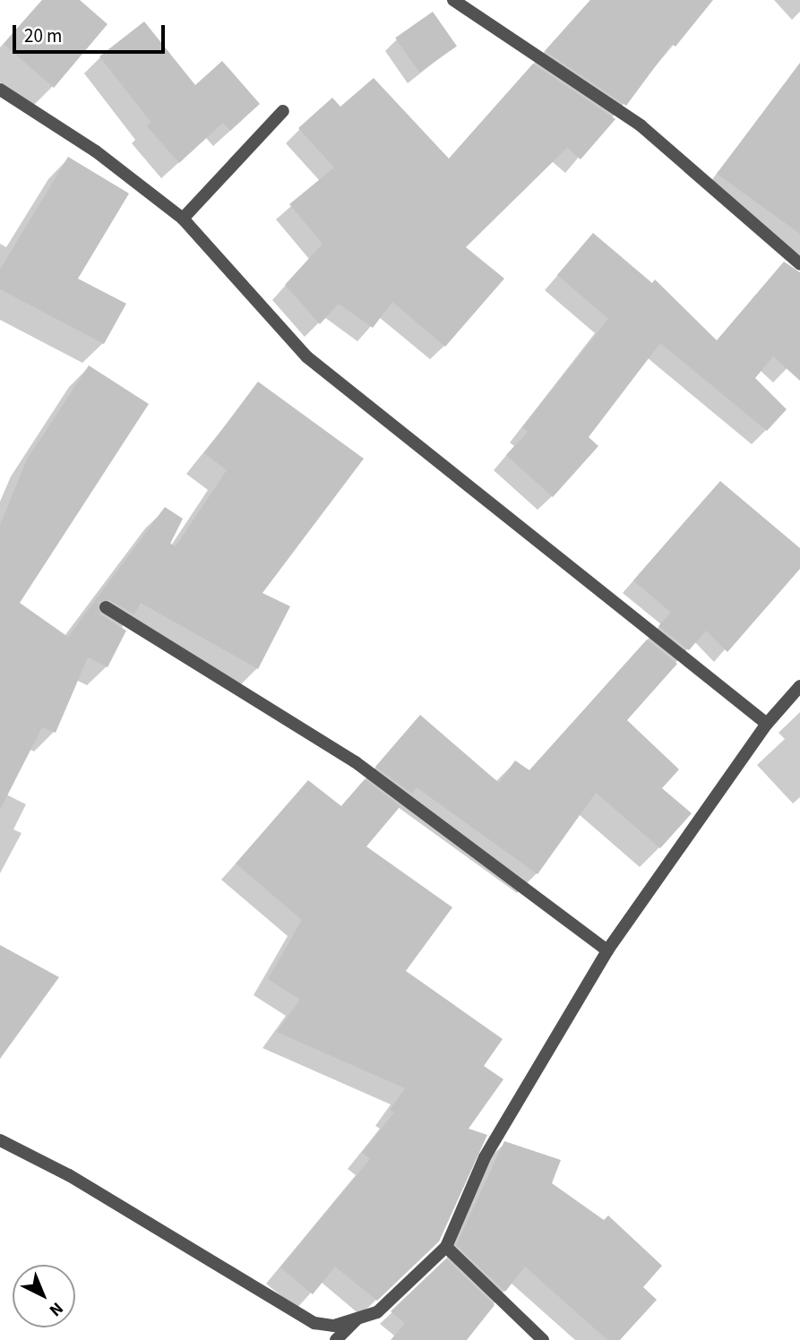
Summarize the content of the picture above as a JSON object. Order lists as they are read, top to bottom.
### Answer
{
  "scale_bar": "20 m",
  "north": "bottom right"
}
